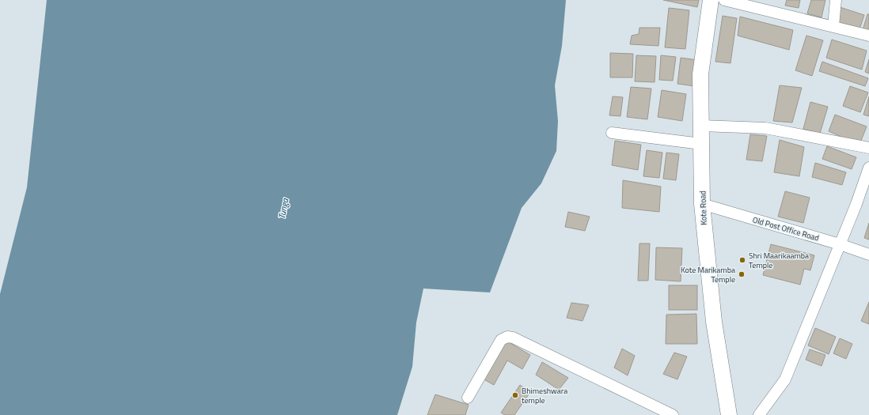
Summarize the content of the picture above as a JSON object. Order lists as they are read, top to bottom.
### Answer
{
  "streets": {
    "street": ["Kote Road", "Old Post Office Road"]
  },
  "crossings": [
    ["Kote Road", "Old Post Office Road"]
  ],
  "water": ["Tunga"],
  "places": ["Shri Maarikaamba Temple", "Kote Marikamba Temple", "Bhimeshwara temple"]
}
